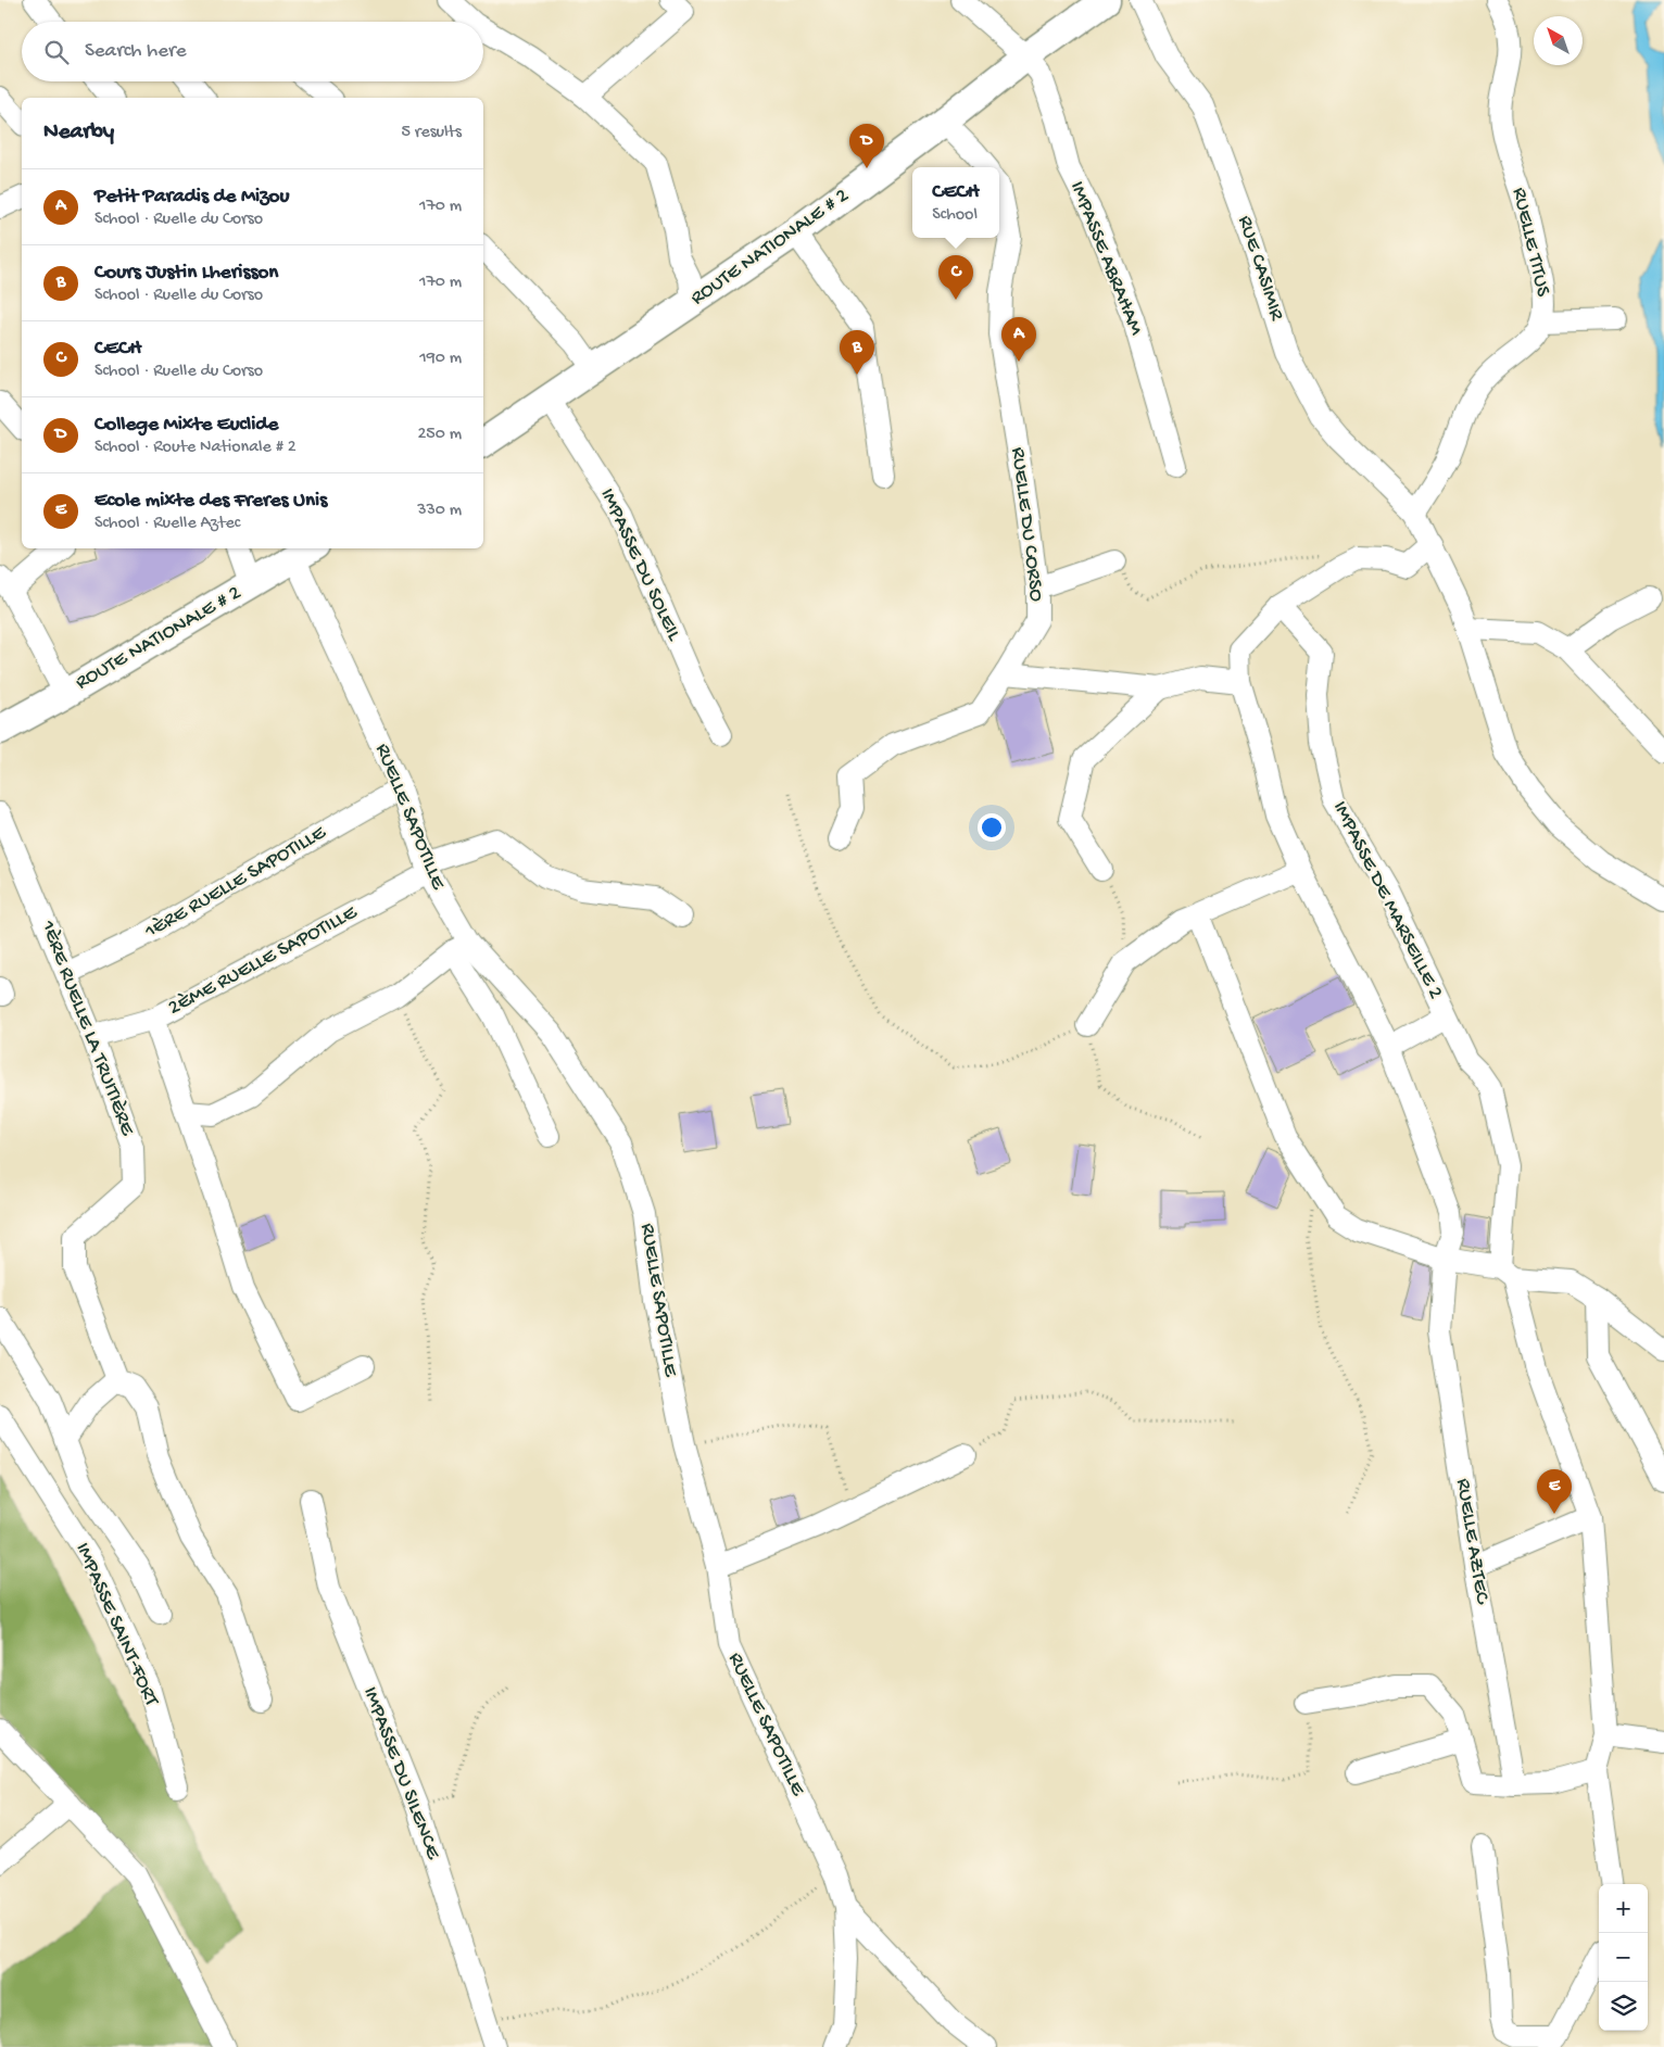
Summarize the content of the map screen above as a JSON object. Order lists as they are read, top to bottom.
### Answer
{
  "streets": {
    "main road": ["ROUTE NATIONALE # 2"],
    "street": [
      "RUELLE TITUS",
      "IMPASSE ABRAHAM",
      "RUE CASIMIR",
      "RUELLE DU CORSO",
      "IMPASSE DU SOLEIL",
      "RUELLE SAPOTILLE",
      "1ÈRE RUELLE SAPOTILLE",
      "IMPASSE DE MARSEILLE 2",
      "2ÈME RUELLE SAPOTILLE",
      "1ÈRE RUELLE LA TRUITIÈRE",
      "RUELLE AZTEC",
      "IMPASSE SAINT-FORT",
      "IMPASSE DU SILENCE"
    ]
  },
  "crossings": [
    ["RUELLE TITUS", "RUE CASIMIR"],
    ["ROUTE NATIONALE # 2", "IMPASSE ABRAHAM"],
    ["ROUTE NATIONALE # 2", "IMPASSE DU SOLEIL"],
    ["ROUTE NATIONALE # 2", "RUELLE SAPOTILLE"],
    ["RUE CASIMIR", "RUELLE AZTEC"],
    ["RUELLE SAPOTILLE", "1ÈRE RUELLE SAPOTILLE"],
    ["RUELLE SAPOTILLE", "2ÈME RUELLE SAPOTILLE"],
    ["1ÈRE RUELLE SAPOTILLE", "1ÈRE RUELLE LA TRUITIÈRE"],
    ["IMPASSE DE MARSEILLE 2", "RUELLE AZTEC"],
    ["2ÈME RUELLE SAPOTILLE", "1ÈRE RUELLE LA TRUITIÈRE"]
  ],
  "north": "top left",
  "page": {
    "search": "Search here",
    "heading": ["Nearby", "5 results"],
    "pins": [
      "D",
      "C",
      "A",
      "B",
      "E"
    ],
    "popup": ["CECH", "School"],
    "list": [
      {
        "mark": "A",
        "name": "Petit Paradis de Mizou",
        "note": "School · Ruelle du Corso",
        "value": "170 m"
      },
      {
        "mark": "B",
        "name": "Cours Justin Lherisson",
        "note": "School · Ruelle du Corso",
        "value": "170 m"
      },
      {
        "mark": "C",
        "name": "CECH",
        "note": "School · Ruelle du Corso",
        "value": "190 m"
      },
      {
        "mark": "D",
        "name": "College Mixte Euclide",
        "note": "School · Route Nationale # 2",
        "value": "250 m"
      },
      {
        "mark": "E",
        "name": "Ecole mixte des Freres Unis",
        "note": "School · Ruelle Aztec",
        "value": "330 m"
      }
    ],
    "map_buttons": ["+", "−"]
  }
}
